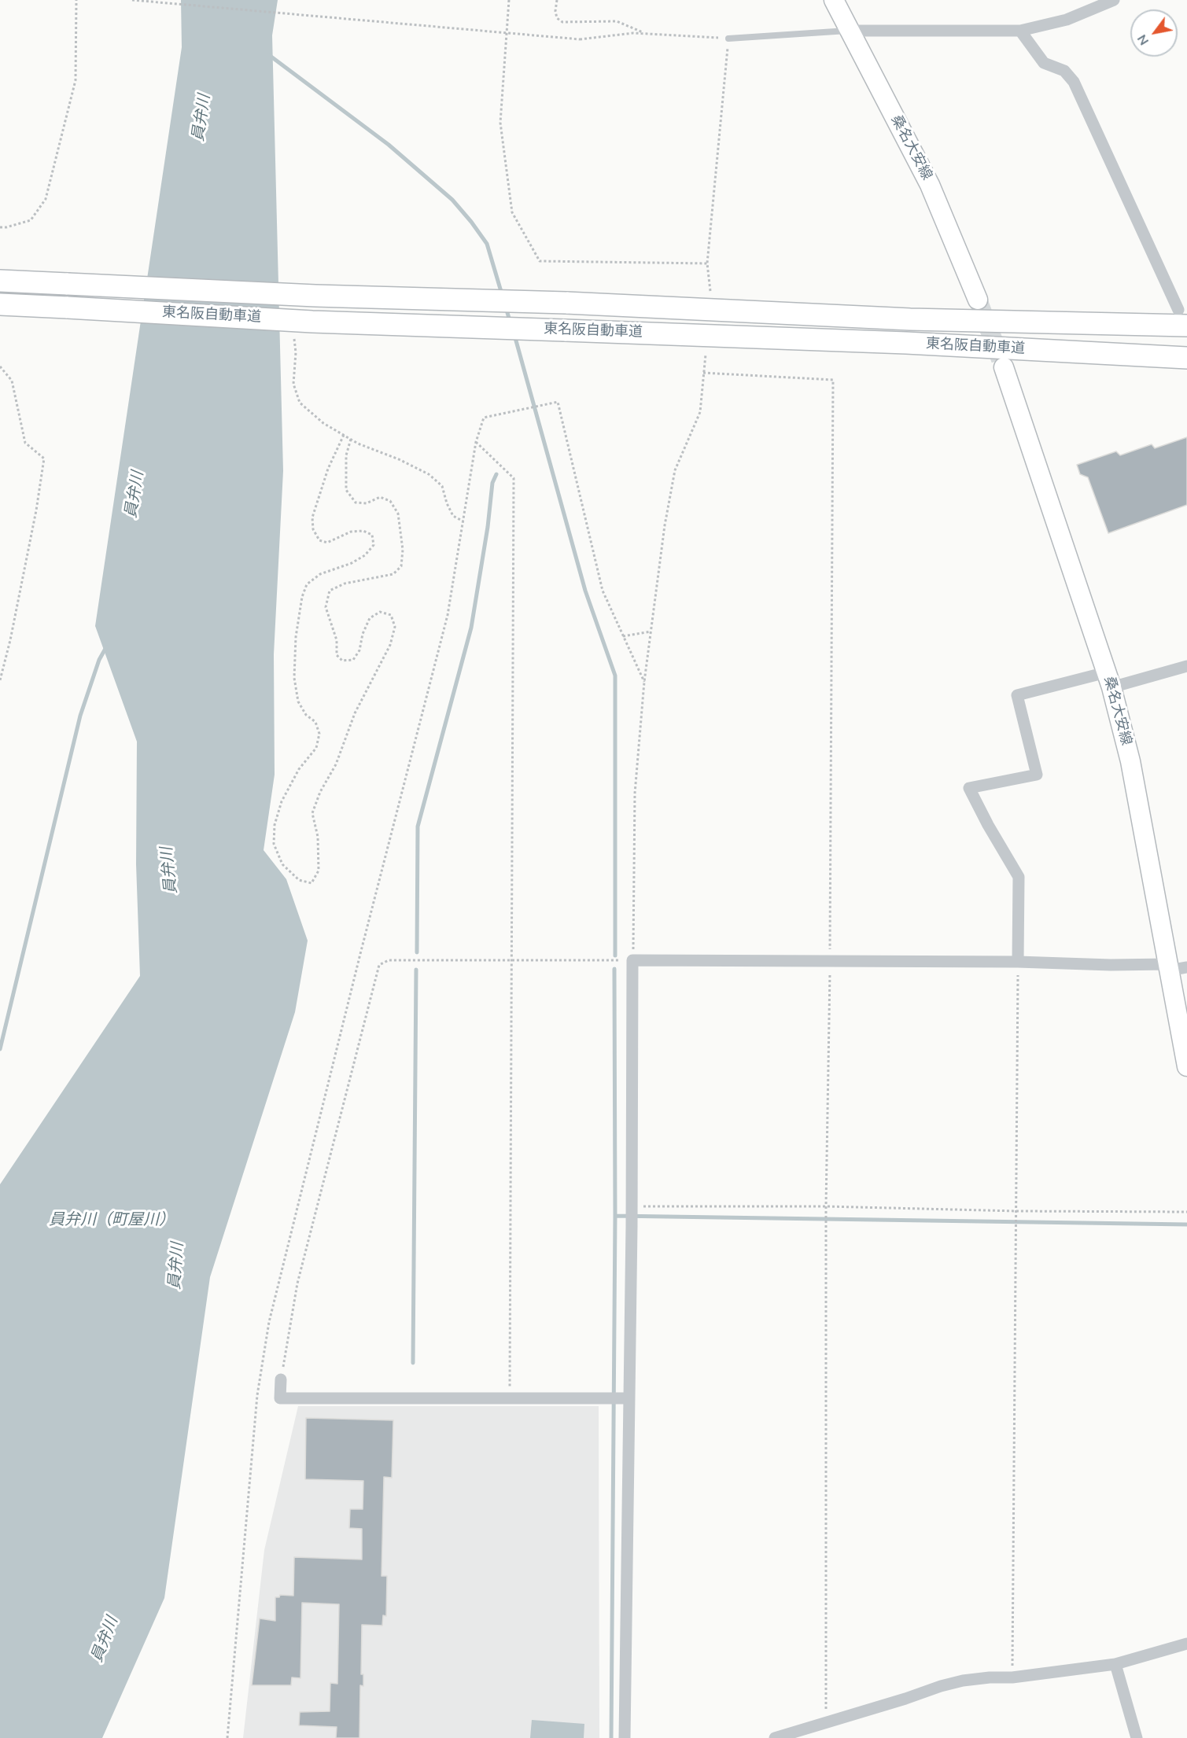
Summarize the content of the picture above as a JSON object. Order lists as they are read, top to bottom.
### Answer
{
  "streets": {
    "highway": ["東名阪自動車道"],
    "main road": ["桑名大安線"]
  },
  "water": ["員弁川", "員弁川（町屋川）"],
  "north": "bottom left"
}
